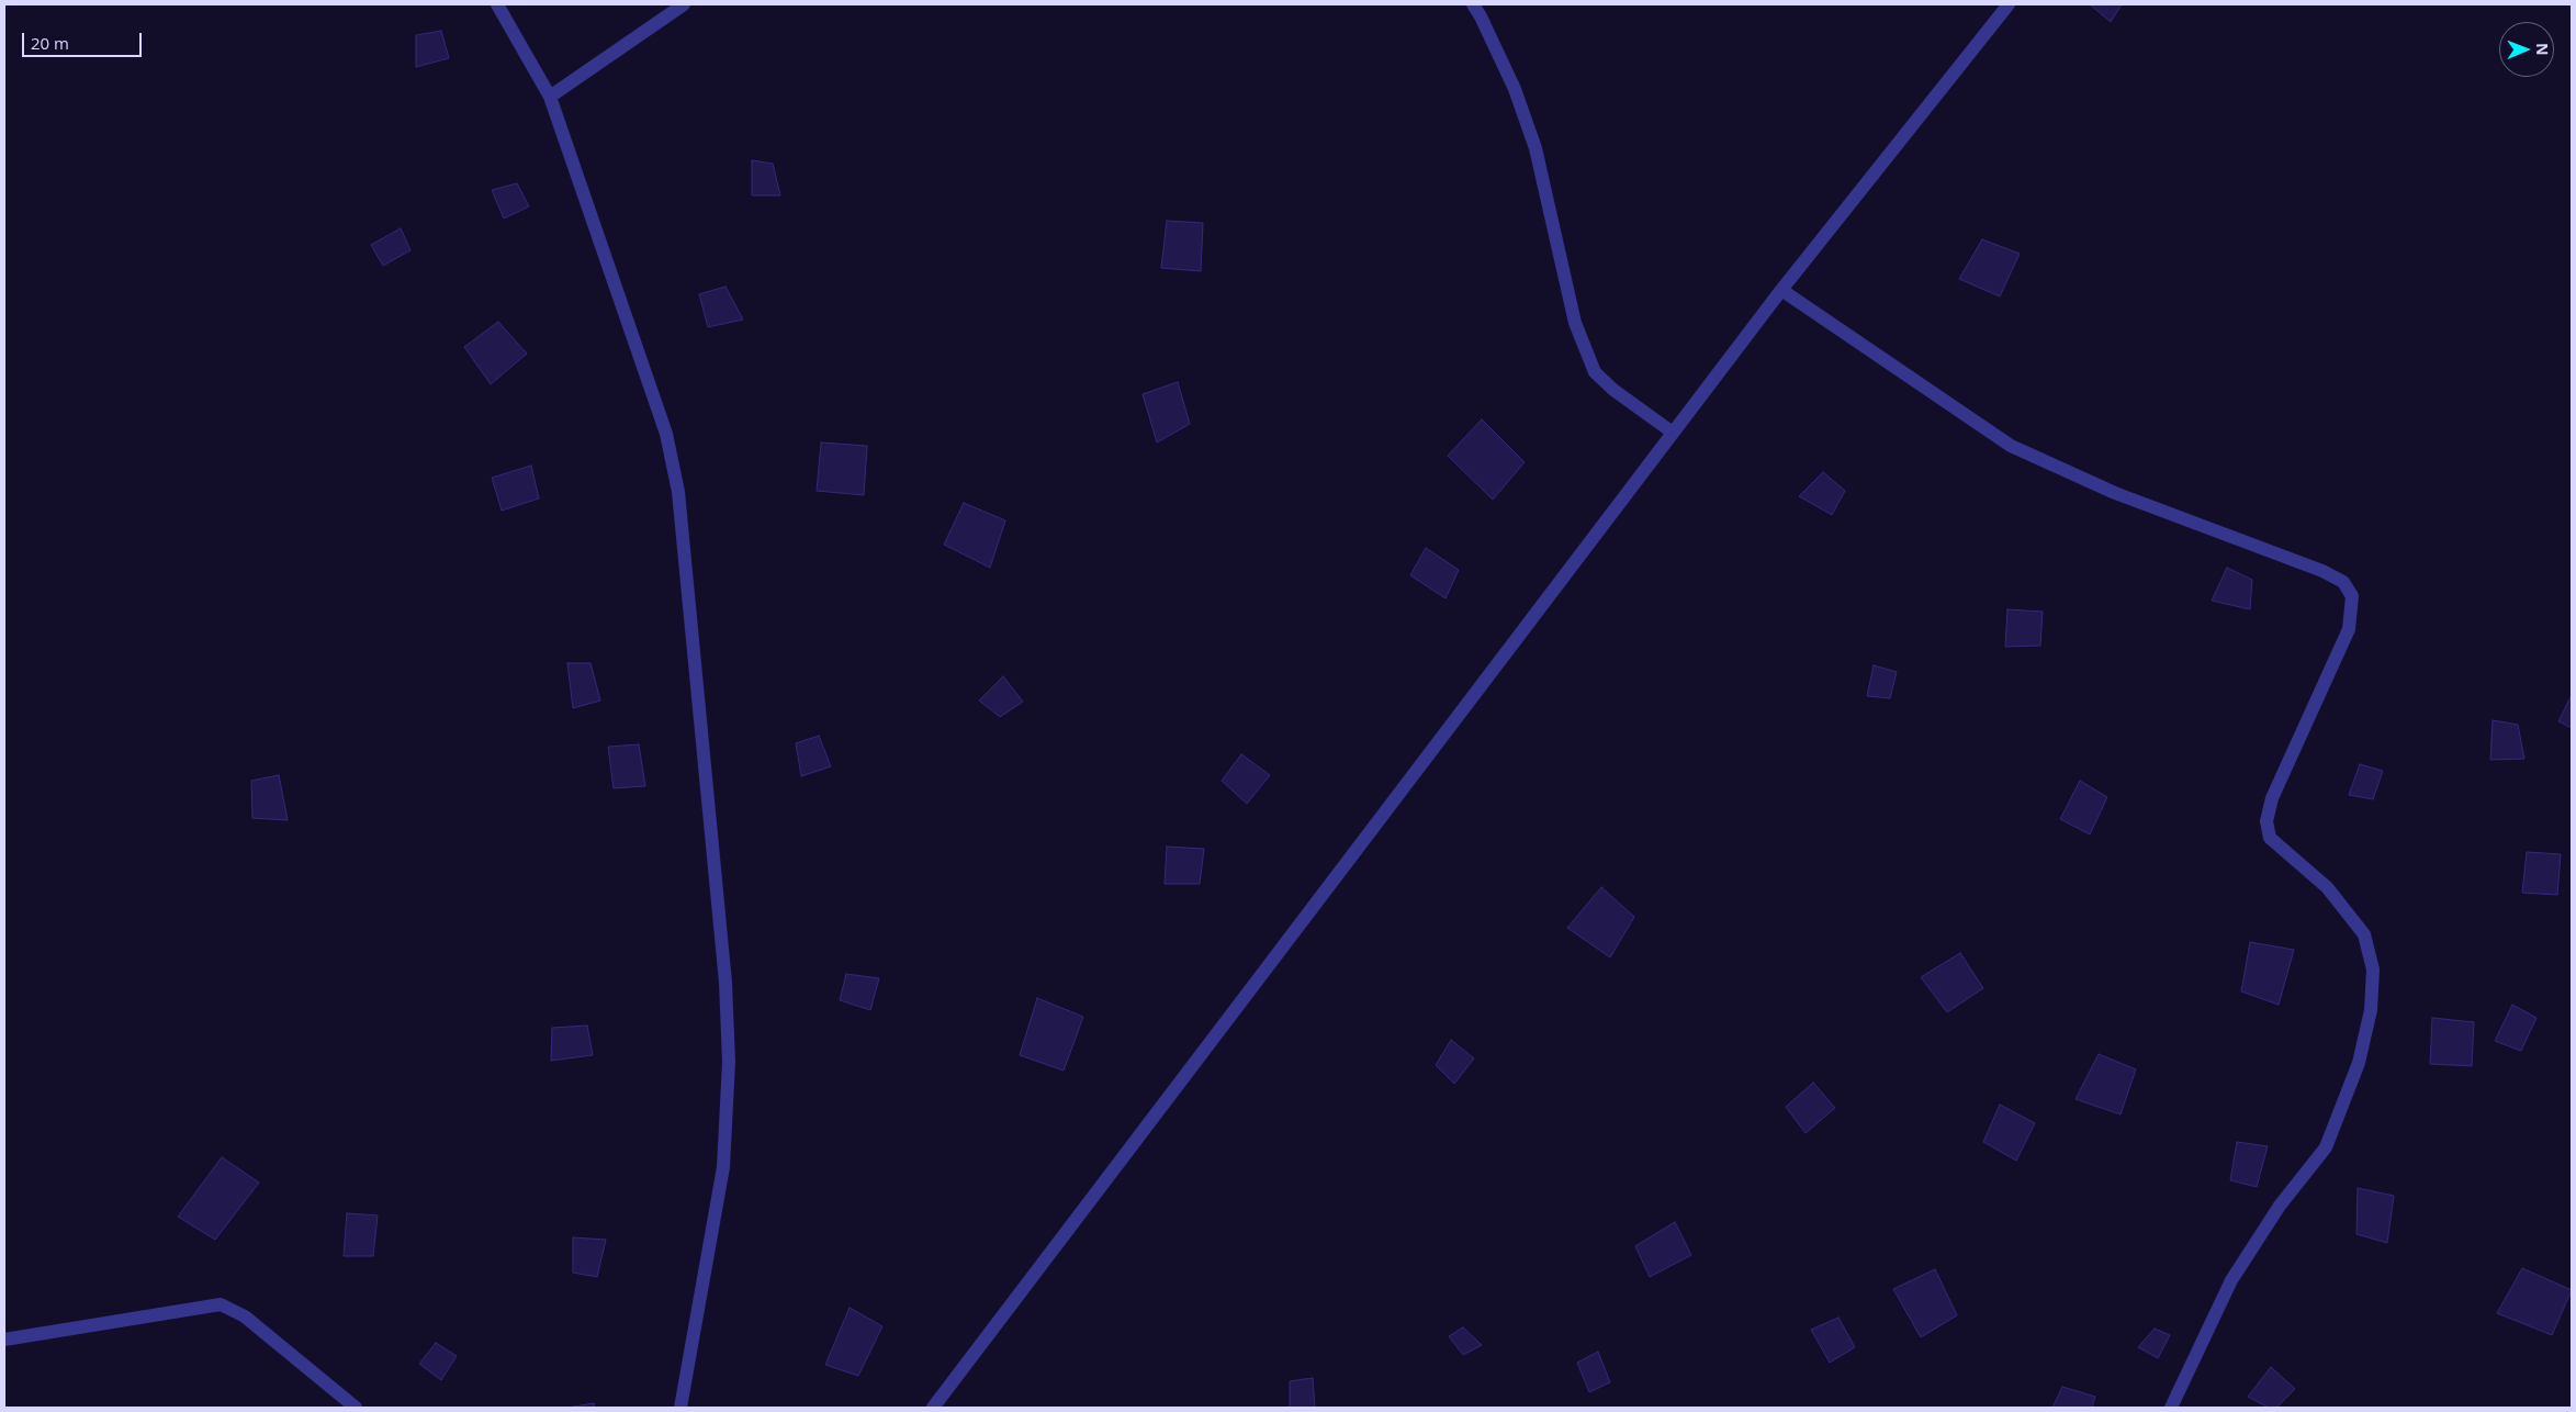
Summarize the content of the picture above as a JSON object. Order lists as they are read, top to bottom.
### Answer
{
  "scale_bar": "20 m",
  "north": "right"
}
